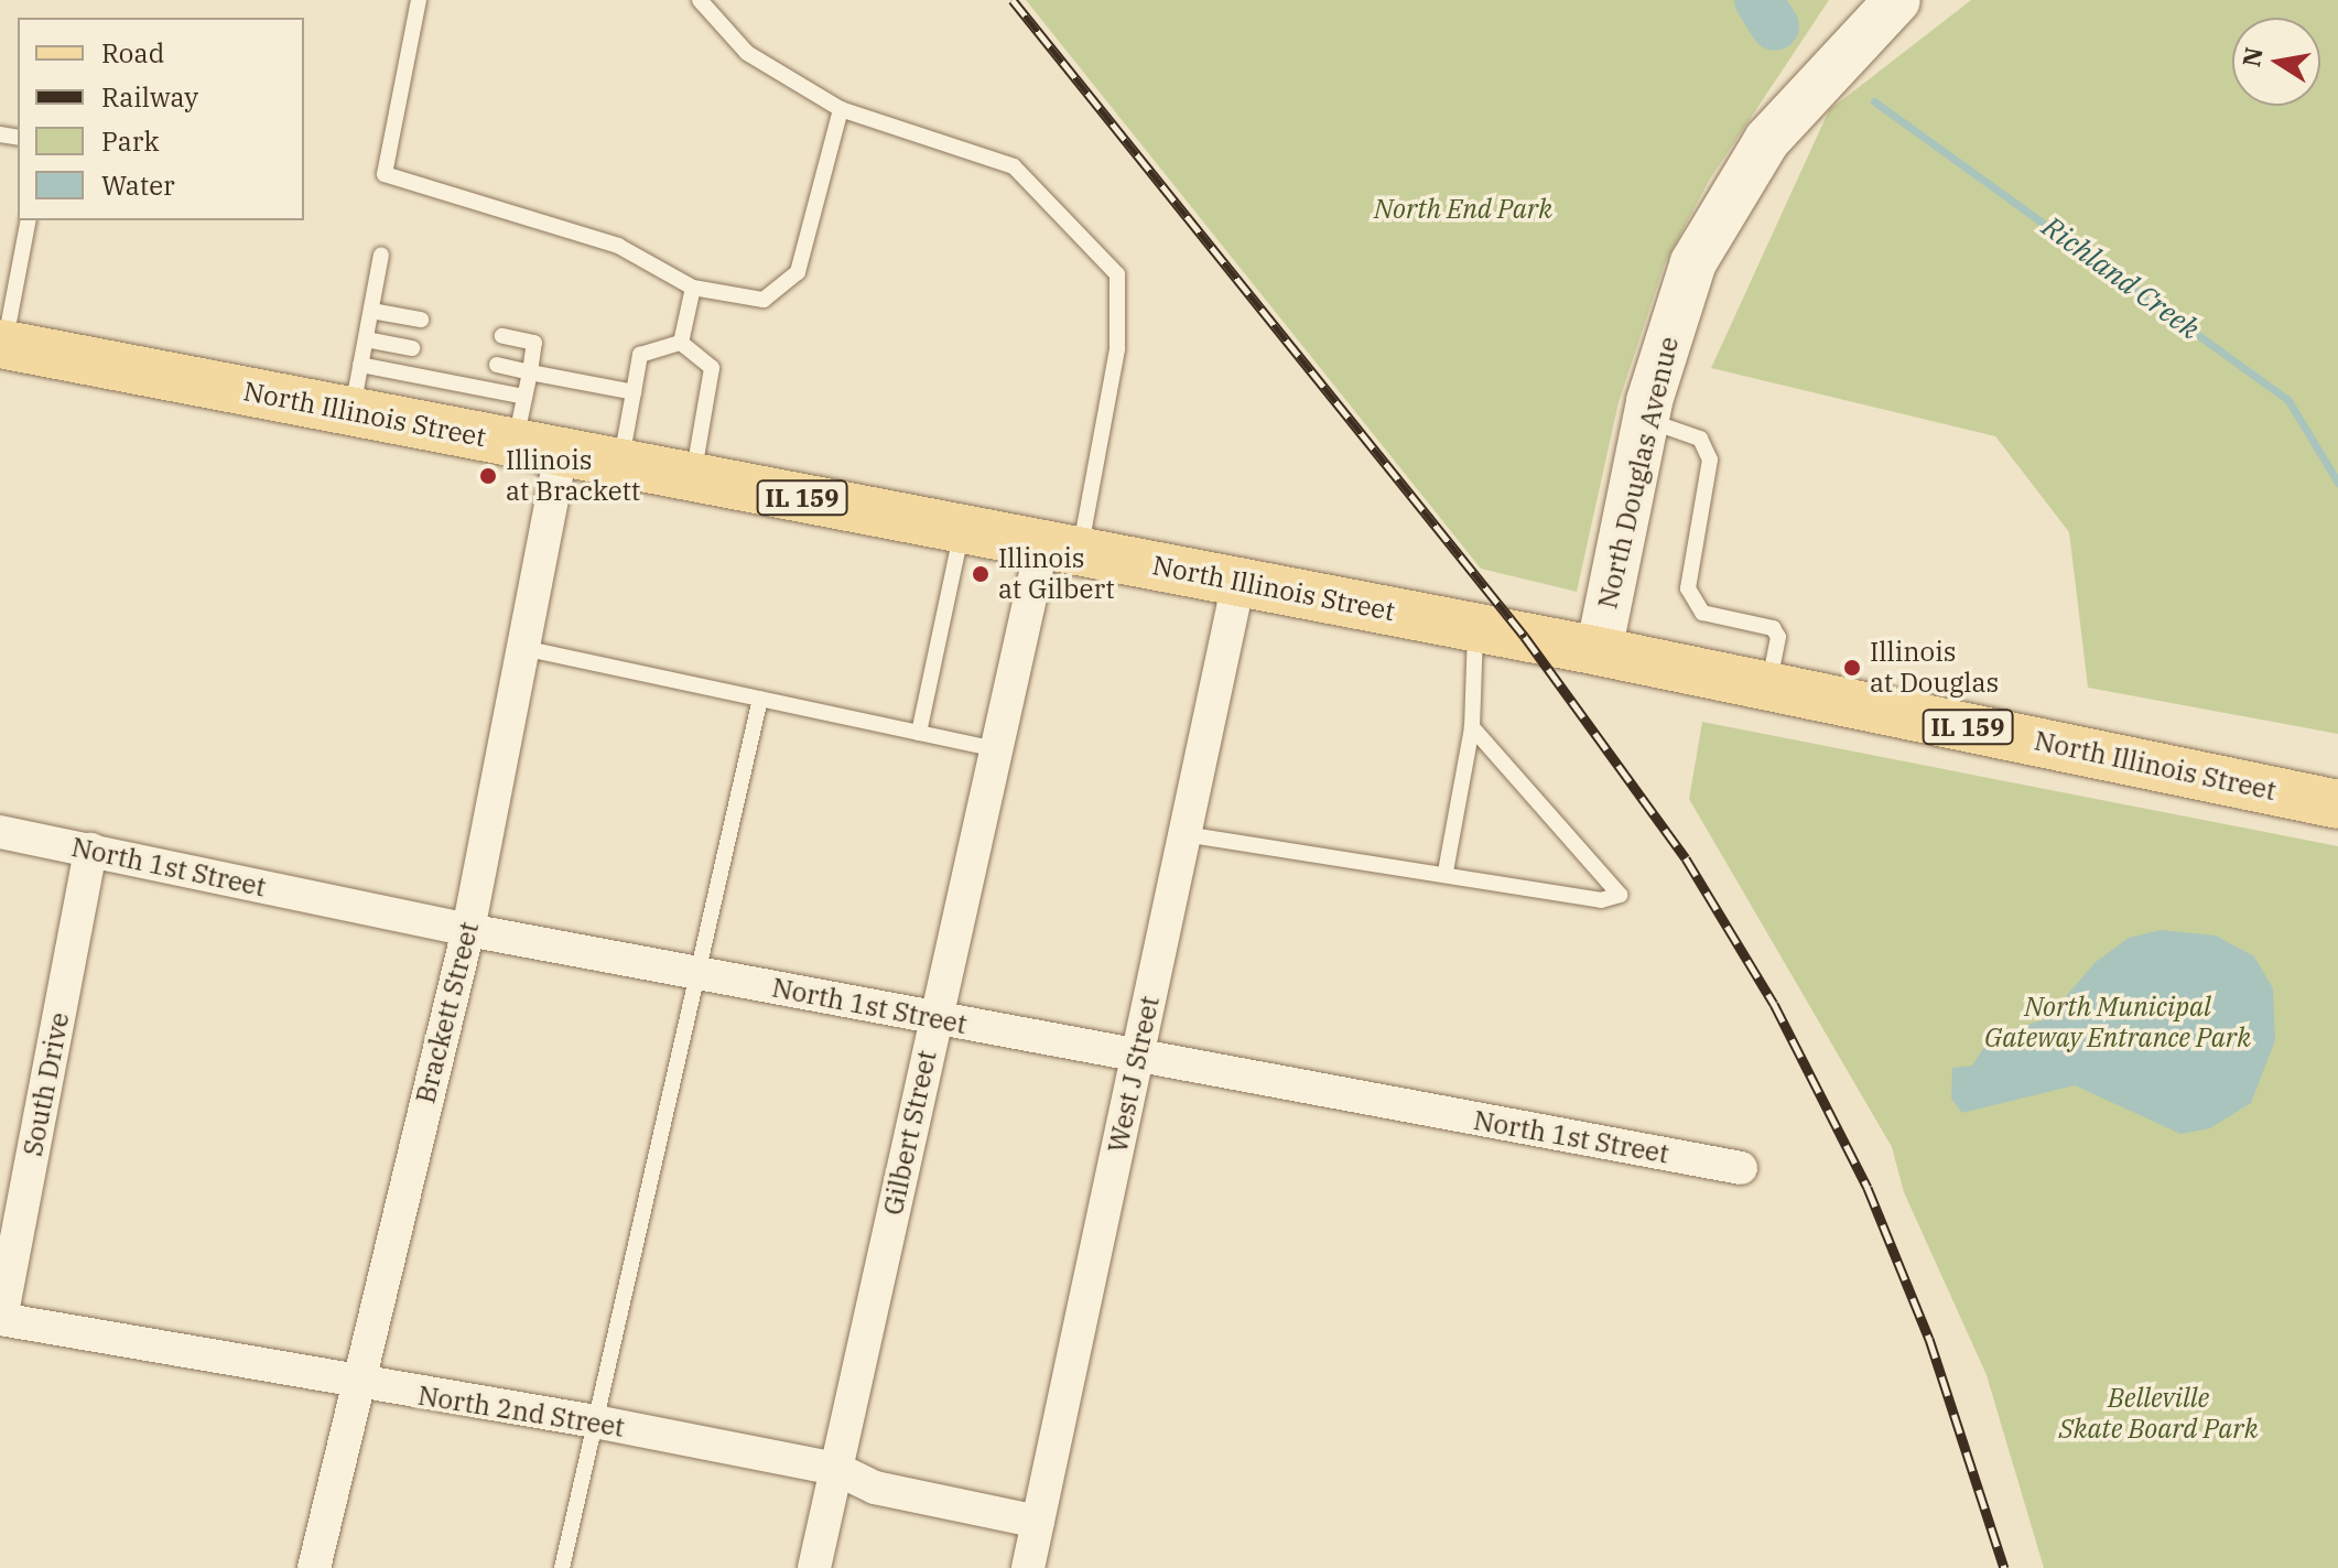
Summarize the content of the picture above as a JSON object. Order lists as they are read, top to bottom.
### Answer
{
  "streets": {
    "main road": ["North Illinois Street", "IL 159"],
    "street": [
      "North Douglas Avenue",
      "North 1st Street",
      "Brackett Street",
      "West J Street",
      "South Drive",
      "Gilbert Street",
      "North 2nd Street"
    ]
  },
  "crossings": [
    ["North Illinois Street", "North Douglas Avenue"],
    ["North Illinois Street", "Brackett Street"],
    ["North Illinois Street", "West J Street"],
    ["North Illinois Street", "Gilbert Street"],
    ["North 1st Street", "Brackett Street"],
    ["North 1st Street", "West J Street"],
    ["North 1st Street", "South Drive"],
    ["North 1st Street", "Gilbert Street"],
    ["Brackett Street", "North 2nd Street"],
    ["West J Street", "North 2nd Street"],
    ["South Drive", "North 2nd Street"],
    ["Gilbert Street", "North 2nd Street"]
  ],
  "water": ["Richland Creek"],
  "parks": ["North End Park", "North Municipal Gateway Entrance Park", "Belleville Skate Board Park"],
  "places": ["Illinois at Brackett", "Illinois at Gilbert", "Illinois at Douglas"],
  "legend": [
    "Road",
    "Railway",
    "Park",
    "Water"
  ],
  "north": "left"
}
